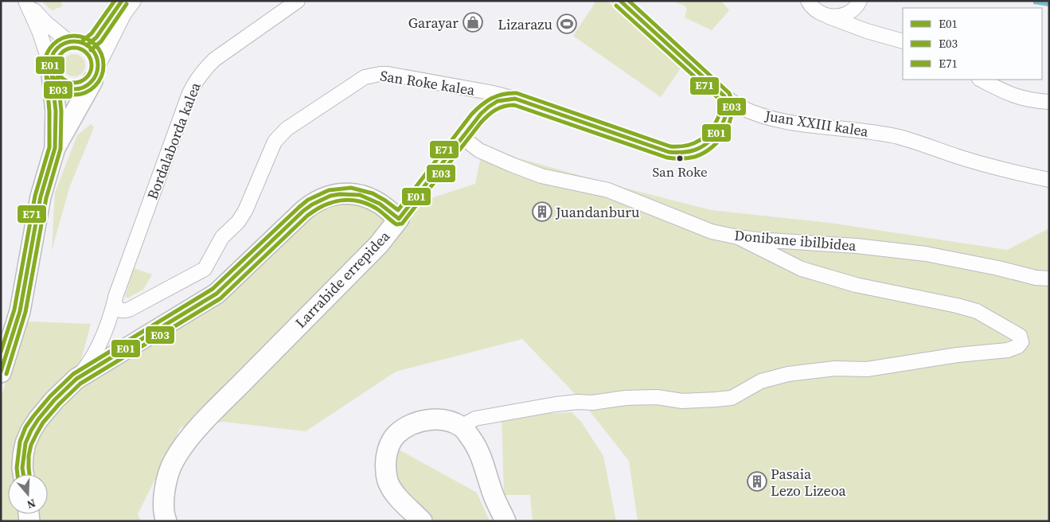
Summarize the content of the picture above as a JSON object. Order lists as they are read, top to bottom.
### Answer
{
  "streets": {
    "street": [
      "San Roke kalea",
      "Juan XXIII kalea",
      "Bordalaborda kalea",
      "Donibane ibilbidea",
      "Larrabide errepidea"
    ]
  },
  "crossings": [
    ["San Roke kalea", "Juan XXIII kalea"],
    ["San Roke kalea", "Bordalaborda kalea"],
    ["Bordalaborda kalea", "Larrabide errepidea"]
  ],
  "places": {
    "shop": ["Garayar"],
    "sports": ["Lizarazu"],
    "other": ["San Roke"],
    "building": ["Juandanburu", "Pasaia Lezo Lizeoa"]
  },
  "lines": ["transit line E01", "transit line E03", "transit line E71"],
  "legend": ["E01", "E03", "E71"],
  "north": "bottom"
}
